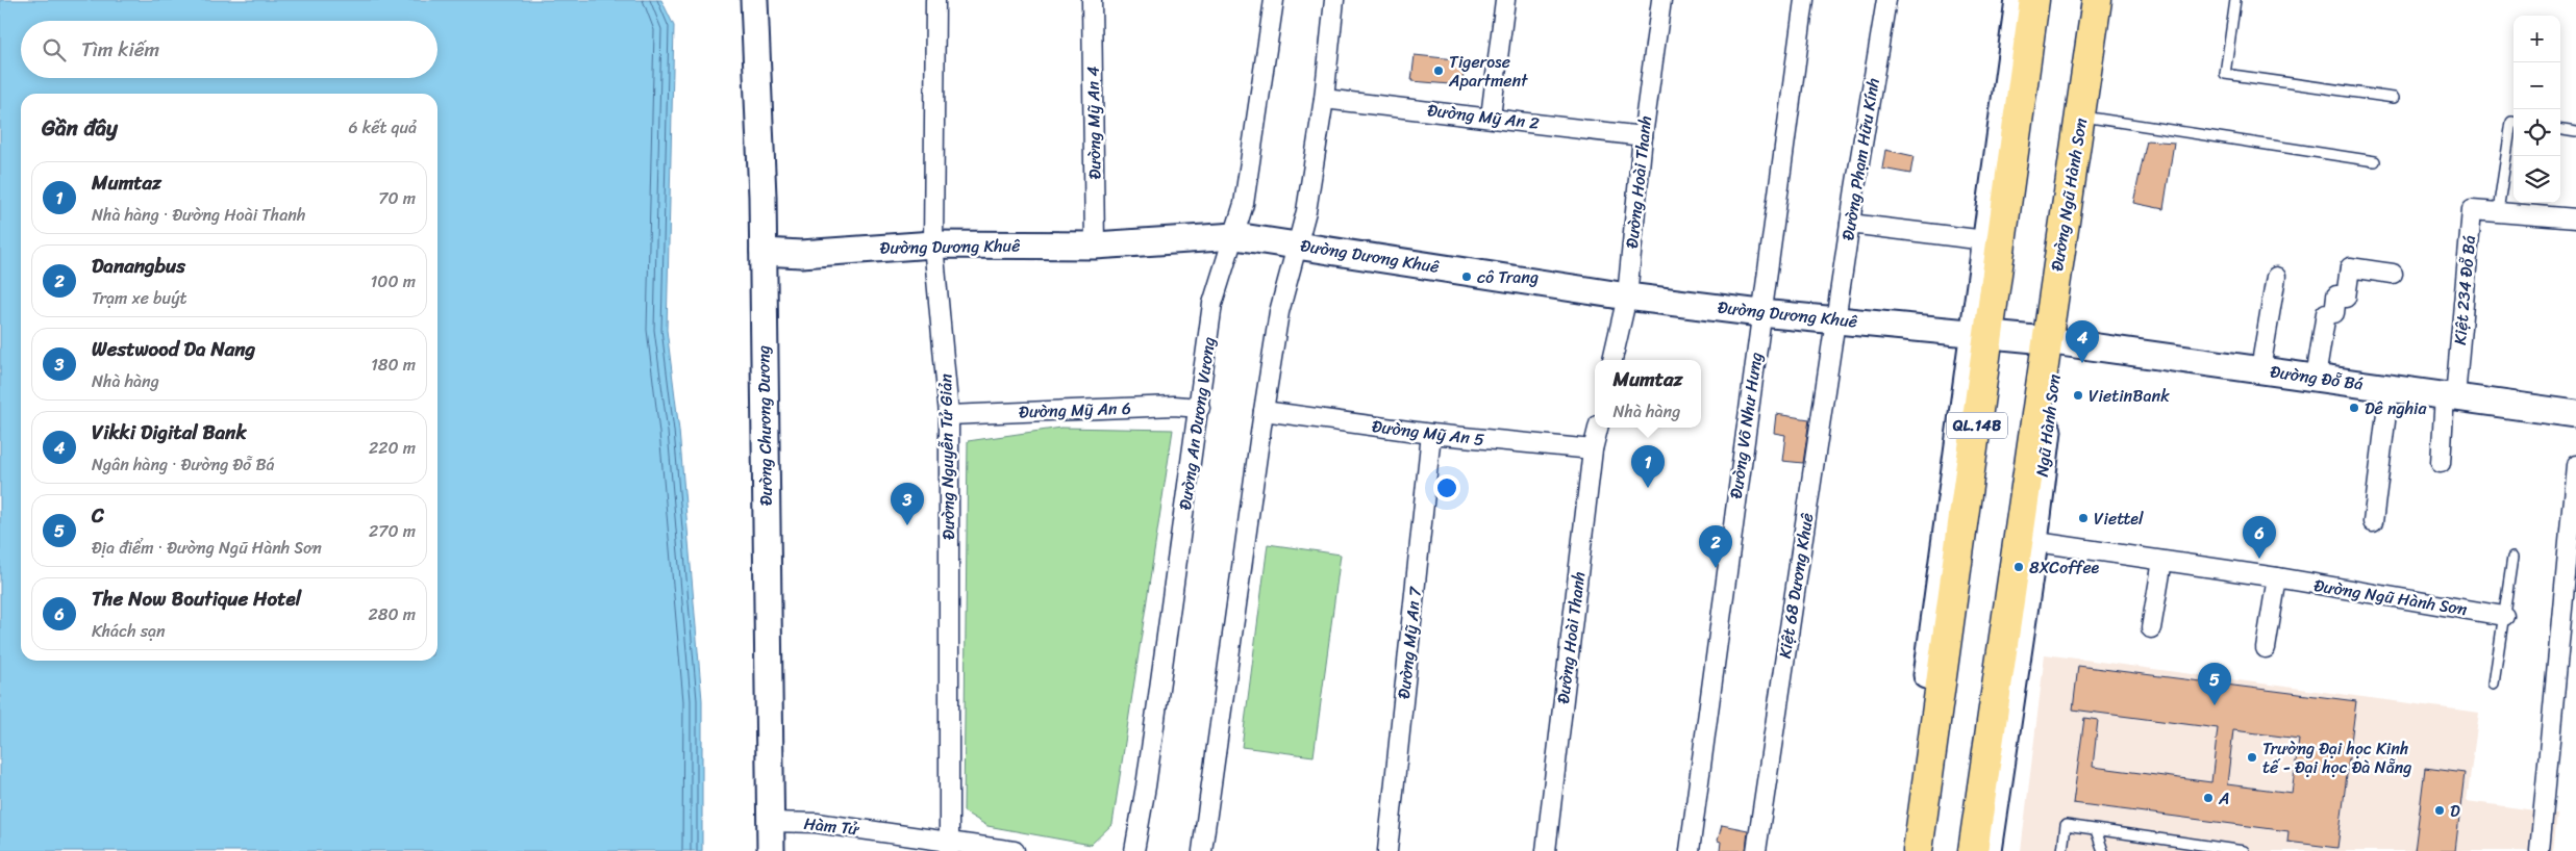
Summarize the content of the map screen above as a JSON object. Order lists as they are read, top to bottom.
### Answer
{
  "streets": {
    "highway": ["Đường Ngũ Hành Sơn", "QL.14B", "Ngũ Hành Sơn"],
    "main road": ["Đường Dương Khuê", "Đường Đỗ Bá", "Đường Chương Dương"],
    "street": [
      "Đường Mỹ An 2",
      "Đường Mỹ An 4",
      "Đường Phạm Hữu Kính",
      "Đường Hoài Thanh",
      "Kiệt 234 Đỗ Bá",
      "Đường Mỹ An 6",
      "Đường An Dương Vương",
      "Đường Võ Như Hưng",
      "Đường Mỹ An 5",
      "Đường Nguyễn Tử Giản",
      "Kiệt 68 Dương Khuê",
      "Đường Mỹ An 7",
      "Hàm Tử"
    ]
  },
  "crossings": [
    ["Đường Mỹ An 2", "Đường Hoài Thanh"],
    ["Đường Mỹ An 4", "Đường Dương Khuê"],
    ["Đường Phạm Hữu Kính", "Đường Dương Khuê"],
    ["Đường Phạm Hữu Kính", "Kiệt 68 Dương Khuê"],
    ["Đường Hoài Thanh", "Đường Dương Khuê"],
    ["Đường Hoài Thanh", "Đường Mỹ An 5"],
    ["Đường Ngũ Hành Sơn", "Đường Dương Khuê"],
    ["Đường Ngũ Hành Sơn", "Đường Đỗ Bá"],
    ["Đường Ngũ Hành Sơn", "Ngũ Hành Sơn"],
    ["Đường Dương Khuê", "Đường Đỗ Bá"],
    ["Đường Dương Khuê", "Đường An Dương Vương"],
    ["Đường Dương Khuê", "Đường Chương Dương"],
    ["Đường Dương Khuê", "Đường Võ Như Hưng"],
    ["Đường Dương Khuê", "QL.14B"],
    ["Đường Dương Khuê", "Ngũ Hành Sơn"],
    ["Đường Dương Khuê", "Đường Nguyễn Tử Giản"],
    ["Đường Dương Khuê", "Kiệt 68 Dương Khuê"],
    ["Kiệt 234 Đỗ Bá", "Đường Đỗ Bá"],
    ["Đường Đỗ Bá", "Ngũ Hành Sơn"],
    ["Đường Mỹ An 6", "Đường An Dương Vương"],
    ["Đường Mỹ An 6", "Đường Nguyễn Tử Giản"],
    ["Đường Chương Dương", "Hàm Tử"],
    ["Đường Mỹ An 5", "Đường Mỹ An 7"],
    ["Đường Nguyễn Tử Giản", "Hàm Tử"]
  ],
  "places": [
    "Tigerose Apartment",
    "cô Trang",
    "VietinBank",
    "Dê nghia",
    "Viettel",
    "8XCoffee",
    "Trường Đại học Kinh tế - Đại học Đà Nẵng",
    "A",
    "D"
  ],
  "page": {
    "map_buttons": ["+", "−"],
    "search": "Tìm kiếm",
    "heading": ["Gần đây", "6 kết quả"],
    "list": [
      {
        "mark": "1",
        "name": "Mumtaz",
        "note": "Nhà hàng · Đường Hoài Thanh",
        "value": "70 m"
      },
      {
        "mark": "2",
        "name": "Danangbus",
        "note": "Trạm xe buýt",
        "value": "100 m"
      },
      {
        "mark": "3",
        "name": "Westwood Da Nang",
        "note": "Nhà hàng",
        "value": "180 m"
      },
      {
        "mark": "4",
        "name": "Vikki Digital Bank",
        "note": "Ngân hàng · Đường Đỗ Bá",
        "value": "220 m"
      },
      {
        "mark": "5",
        "name": "C",
        "note": "Địa điểm · Đường Ngũ Hành Sơn",
        "value": "270 m"
      },
      {
        "mark": "6",
        "name": "The Now Boutique Hotel",
        "note": "Khách sạn",
        "value": "280 m"
      }
    ],
    "pins": [
      "4",
      "1",
      "3",
      "6",
      "2",
      "5"
    ],
    "popup": ["Mumtaz", "Nhà hàng"]
  }
}
